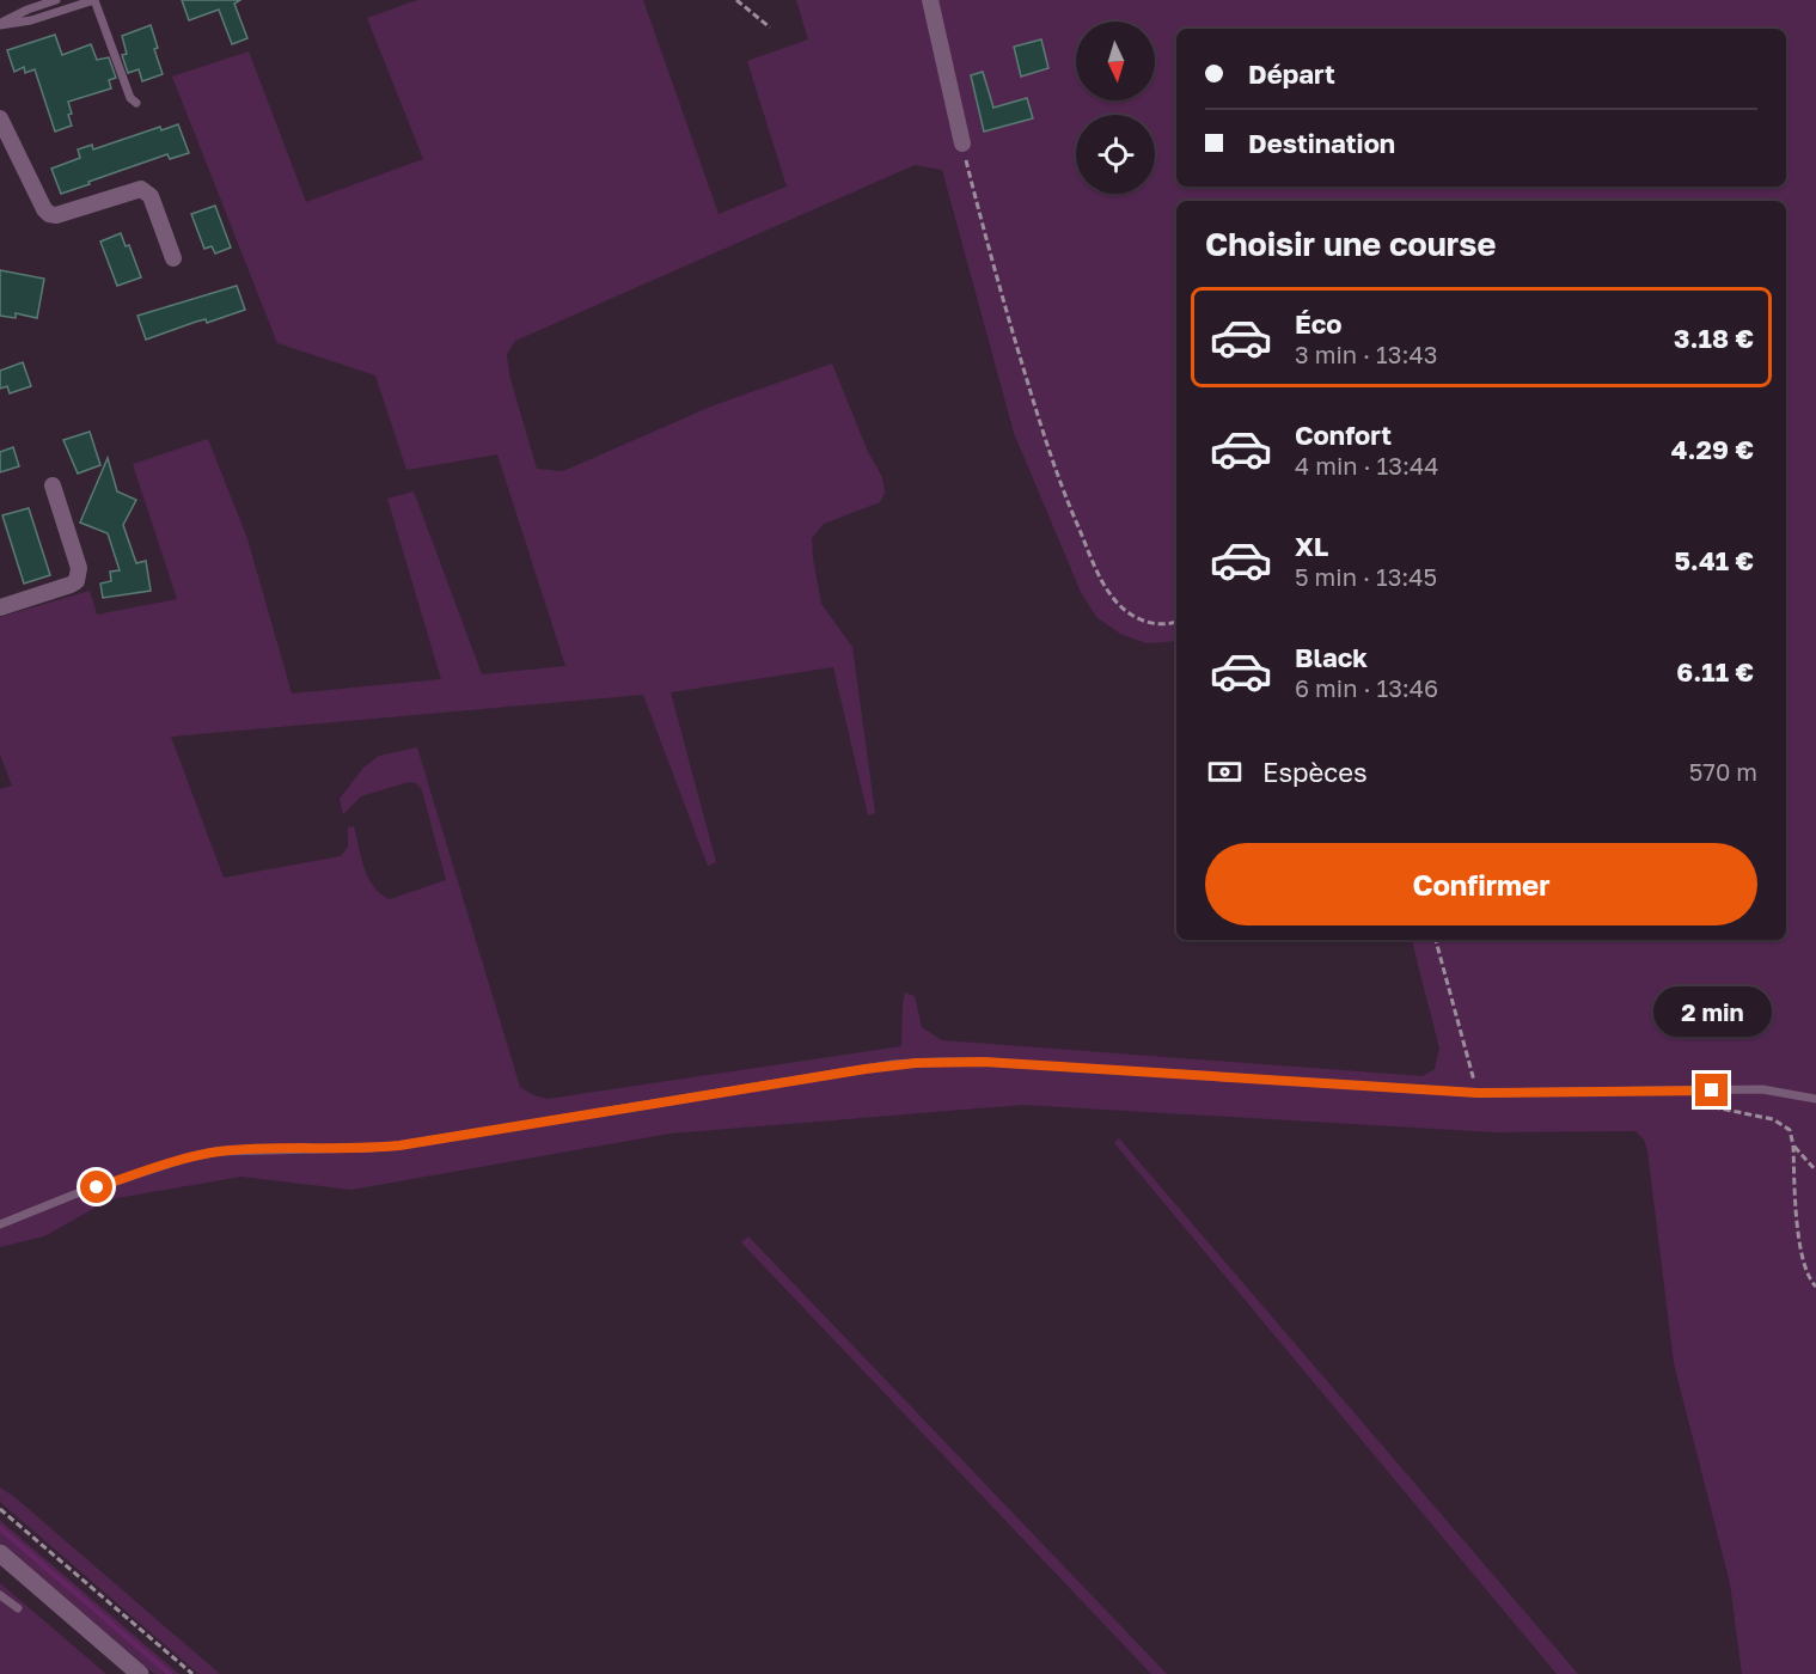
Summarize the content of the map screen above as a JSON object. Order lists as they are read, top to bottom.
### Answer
{
  "north": "bottom",
  "page": {
    "banner": ["Départ", "Destination"],
    "heading": "Choisir une course",
    "list": [
      {
        "name": "Éco",
        "note": "3 min · 13:43",
        "value": "3.18 €"
      },
      {
        "name": "Confort",
        "note": "4 min · 13:44",
        "value": "4.29 €"
      },
      {
        "name": "XL",
        "note": "5 min · 13:45",
        "value": "5.41 €"
      },
      {
        "name": "Black",
        "note": "6 min · 13:46",
        "value": "6.11 €"
      }
    ],
    "pay": ["Espèces", "570 m"],
    "buttons": "Confirmer",
    "bubble": "2 min"
  }
}
